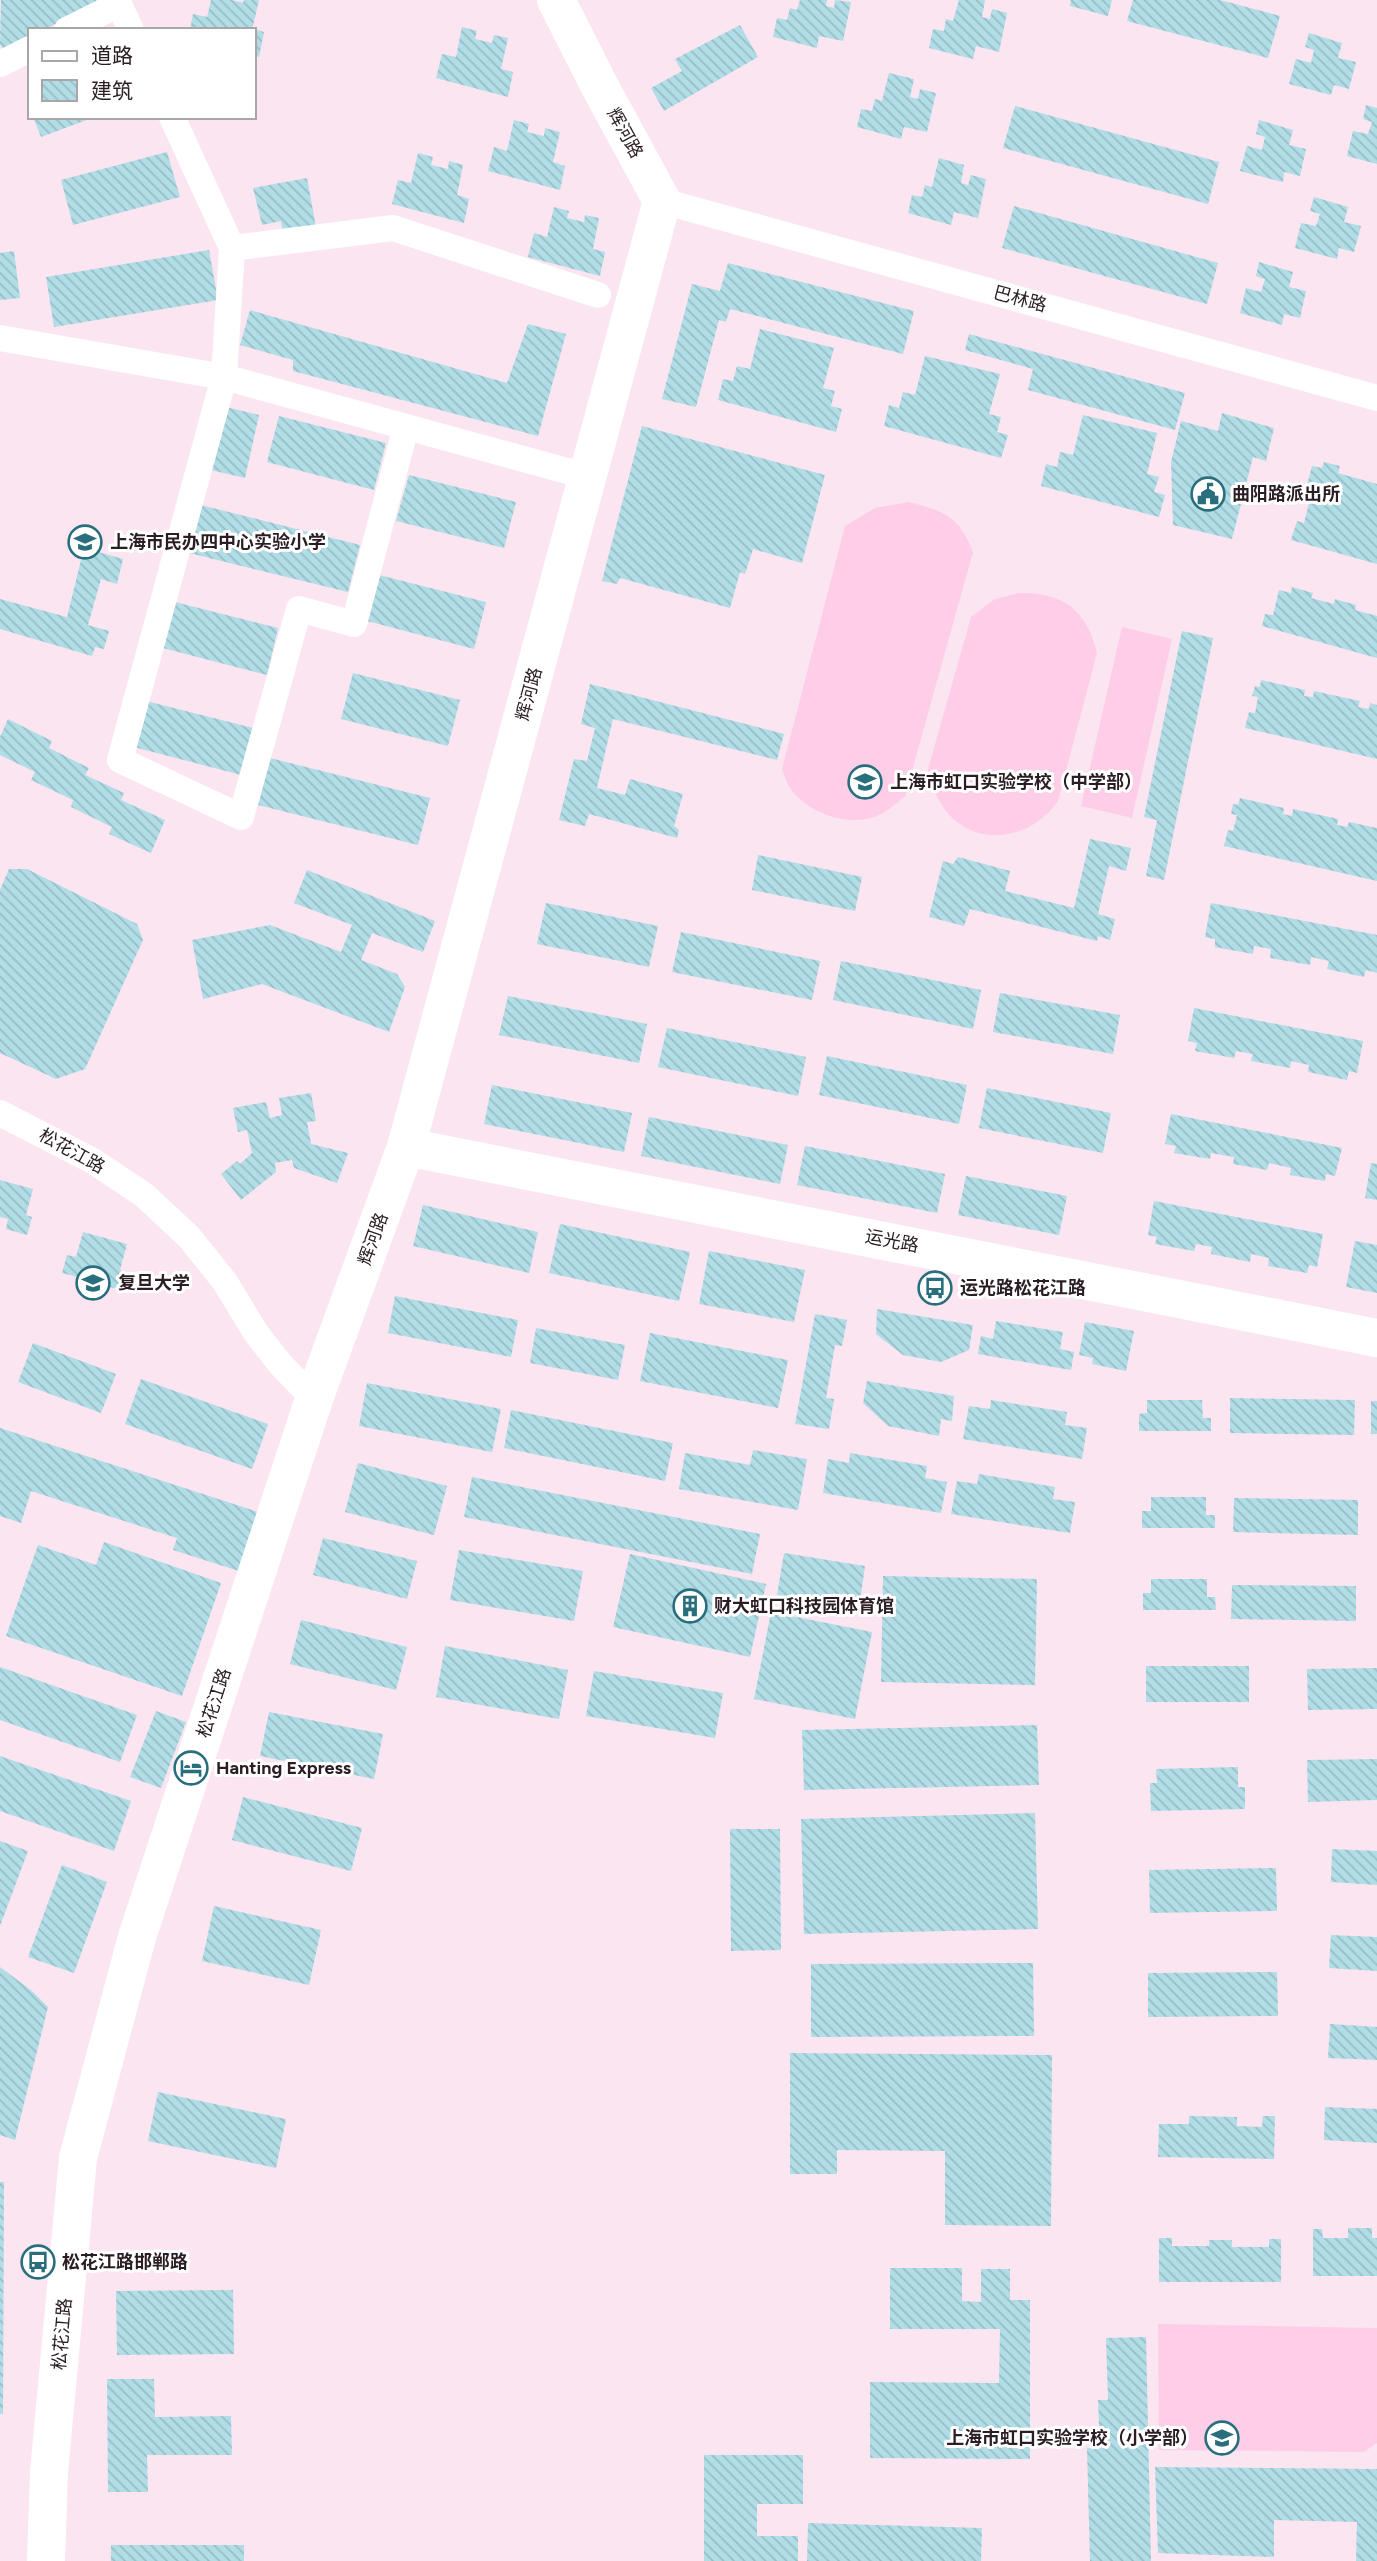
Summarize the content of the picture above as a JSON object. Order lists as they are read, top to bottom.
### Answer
{
  "streets": {
    "street": [
      "辉河路",
      "巴林路",
      "松花江路",
      "运光路"
    ]
  },
  "crossings": [
    ["辉河路", "巴林路"],
    ["辉河路", "松花江路"],
    ["辉河路", "运光路"]
  ],
  "places": {
    "public building": ["曲阳路派出所"],
    "school or university": [
      "上海市民办四中心实验小学",
      "上海市虹口实验学校（中学部）",
      "复旦大学",
      "上海市虹口实验学校（小学部）"
    ],
    "bus stop": ["运光路松花江路", "松花江路邯郸路"],
    "building": ["财大虹口科技园体育馆"],
    "hotel": ["Hanting Express"]
  },
  "legend": ["道路", "建筑"]
}
